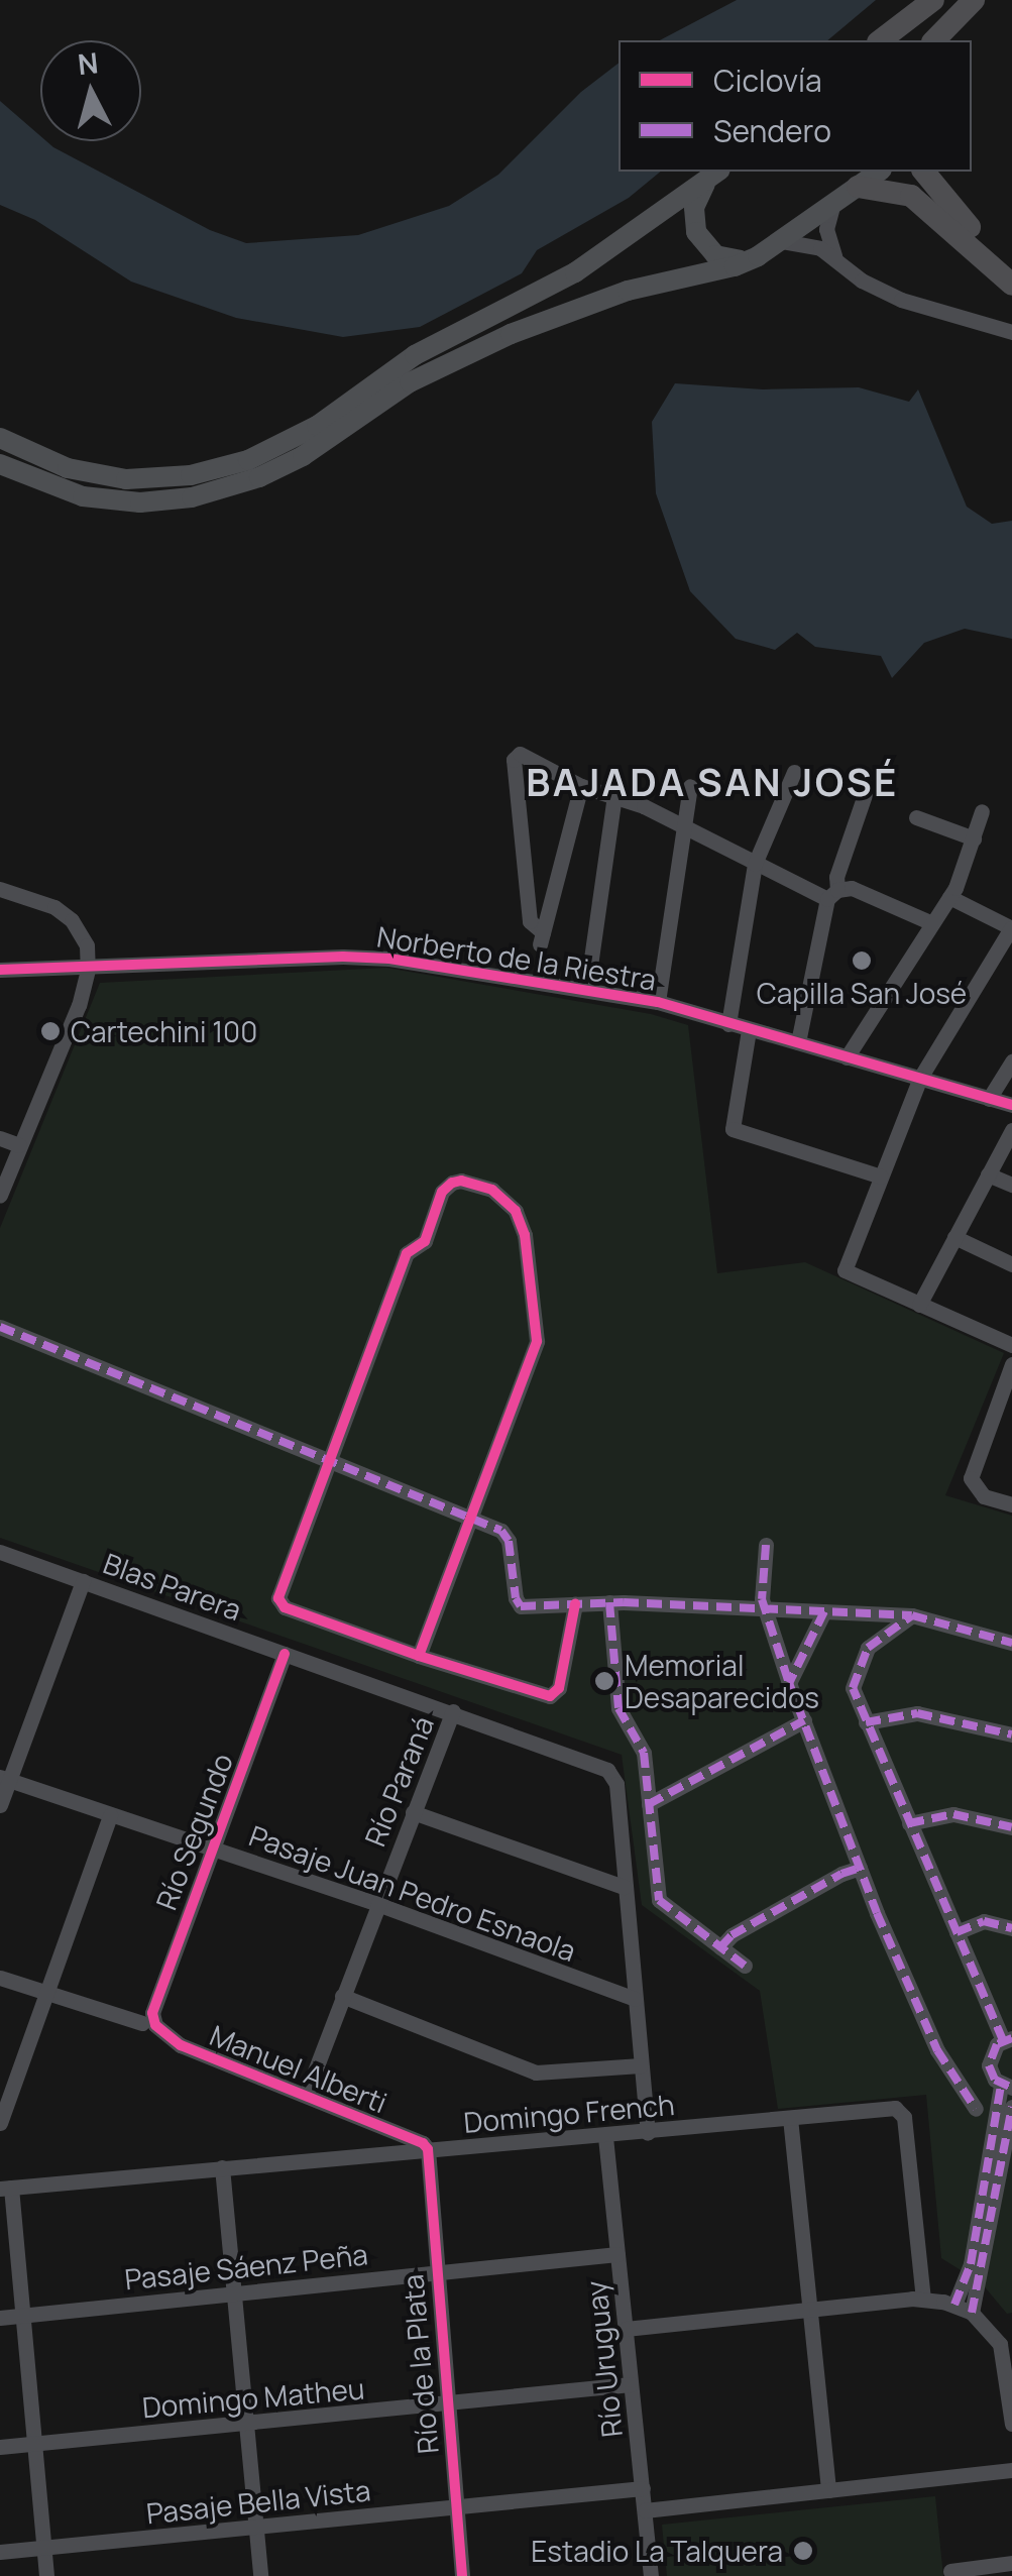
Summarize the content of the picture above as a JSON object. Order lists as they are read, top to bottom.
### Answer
{
  "streets": {
    "street": [
      "Norberto de la Riestra",
      "Blas Parera",
      "Río Paraná",
      "Río Segundo",
      "Pasaje Juan Pedro Esnaola",
      "Manuel Alberti",
      "Domingo French",
      "Pasaje Sáenz Peña",
      "Río Uruguay",
      "Río de la Plata",
      "Domingo Matheu",
      "Pasaje Bella Vista"
    ]
  },
  "crossings": [
    ["Blas Parera", "Río Paraná"],
    ["Blas Parera", "Río Segundo"],
    ["Río Paraná", "Pasaje Juan Pedro Esnaola"],
    ["Río Paraná", "Manuel Alberti"],
    ["Río Segundo", "Pasaje Juan Pedro Esnaola"],
    ["Río Segundo", "Manuel Alberti"],
    ["Manuel Alberti", "Domingo French"],
    ["Manuel Alberti", "Río de la Plata"],
    ["Domingo French", "Río Uruguay"],
    ["Domingo French", "Río de la Plata"],
    ["Pasaje Sáenz Peña", "Río Uruguay"],
    ["Pasaje Sáenz Peña", "Río de la Plata"],
    ["Río Uruguay", "Domingo Matheu"],
    ["Río Uruguay", "Pasaje Bella Vista"],
    ["Río de la Plata", "Domingo Matheu"],
    ["Río de la Plata", "Pasaje Bella Vista"]
  ],
  "districts": ["BAJADA SAN JOSÉ"],
  "places": [
    "Capilla San José",
    "Cartechini 100",
    "Memorial Desaparecidos",
    "Estadio La Talquera"
  ],
  "legend": ["Ciclovía", "Sendero"],
  "north": "top"
}
